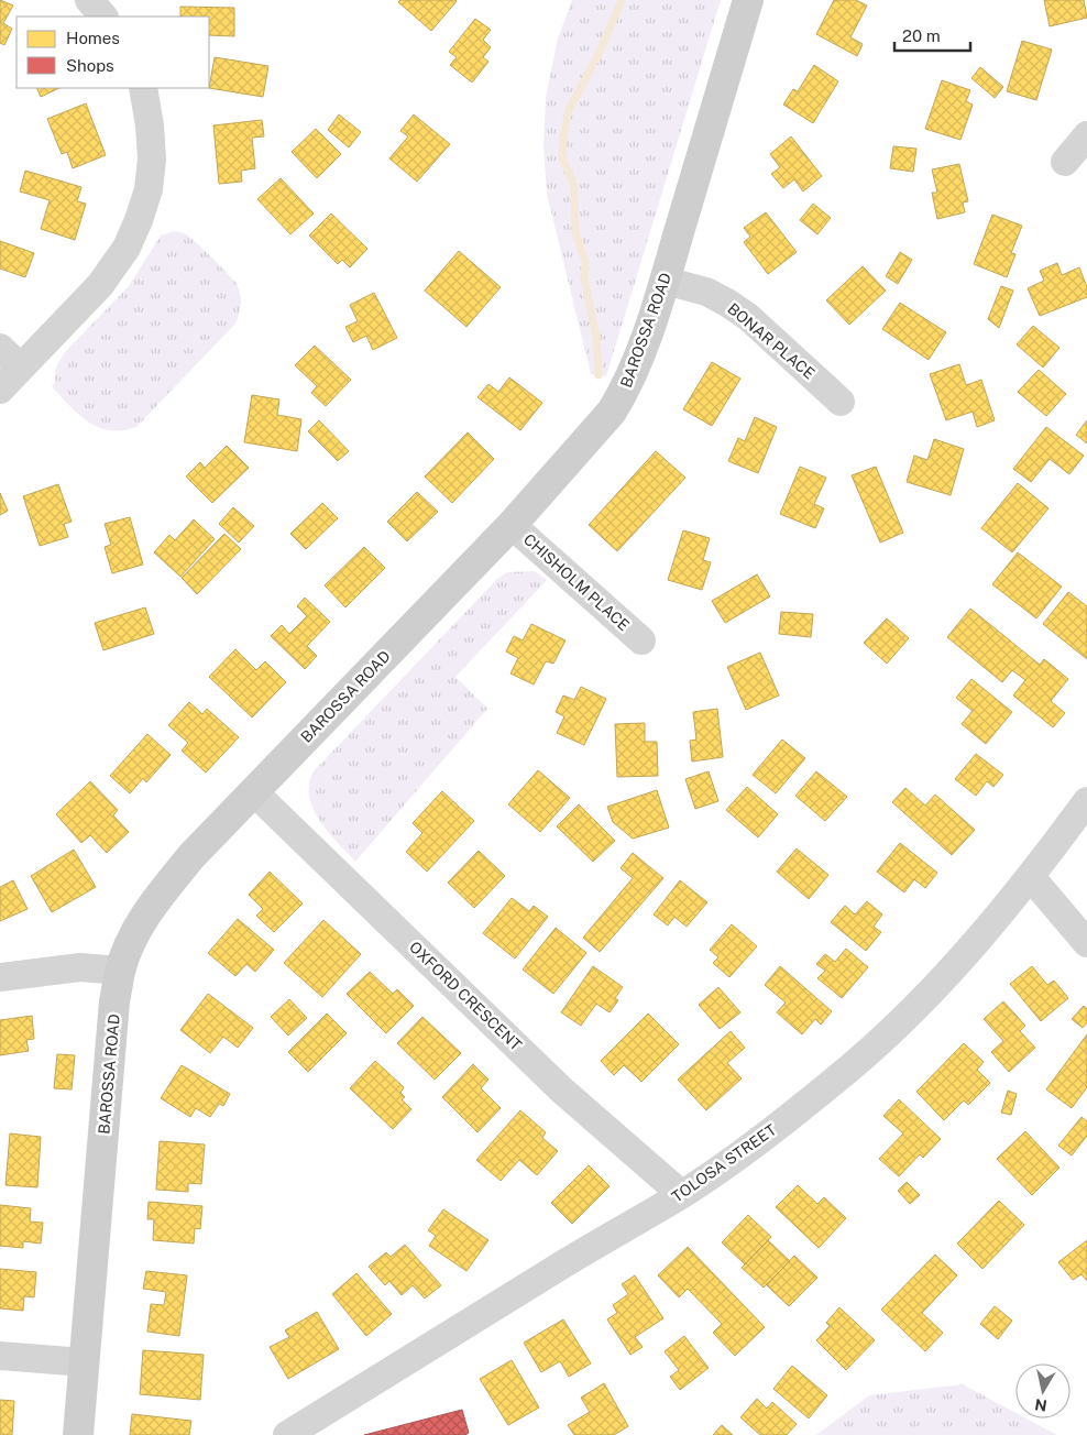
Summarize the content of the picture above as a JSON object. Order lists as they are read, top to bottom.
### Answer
{
  "streets": {
    "street": [
      "BAROSSA ROAD",
      "BONAR PLACE",
      "CHISHOLM PLACE",
      "OXFORD CRESCENT",
      "TOLOSA STREET"
    ]
  },
  "crossings": [
    ["BAROSSA ROAD", "BONAR PLACE"],
    ["BAROSSA ROAD", "CHISHOLM PLACE"],
    ["BAROSSA ROAD", "OXFORD CRESCENT"],
    ["OXFORD CRESCENT", "TOLOSA STREET"]
  ],
  "legend": ["Homes", "Shops"],
  "scale_bar": "20 m",
  "north": "bottom"
}
